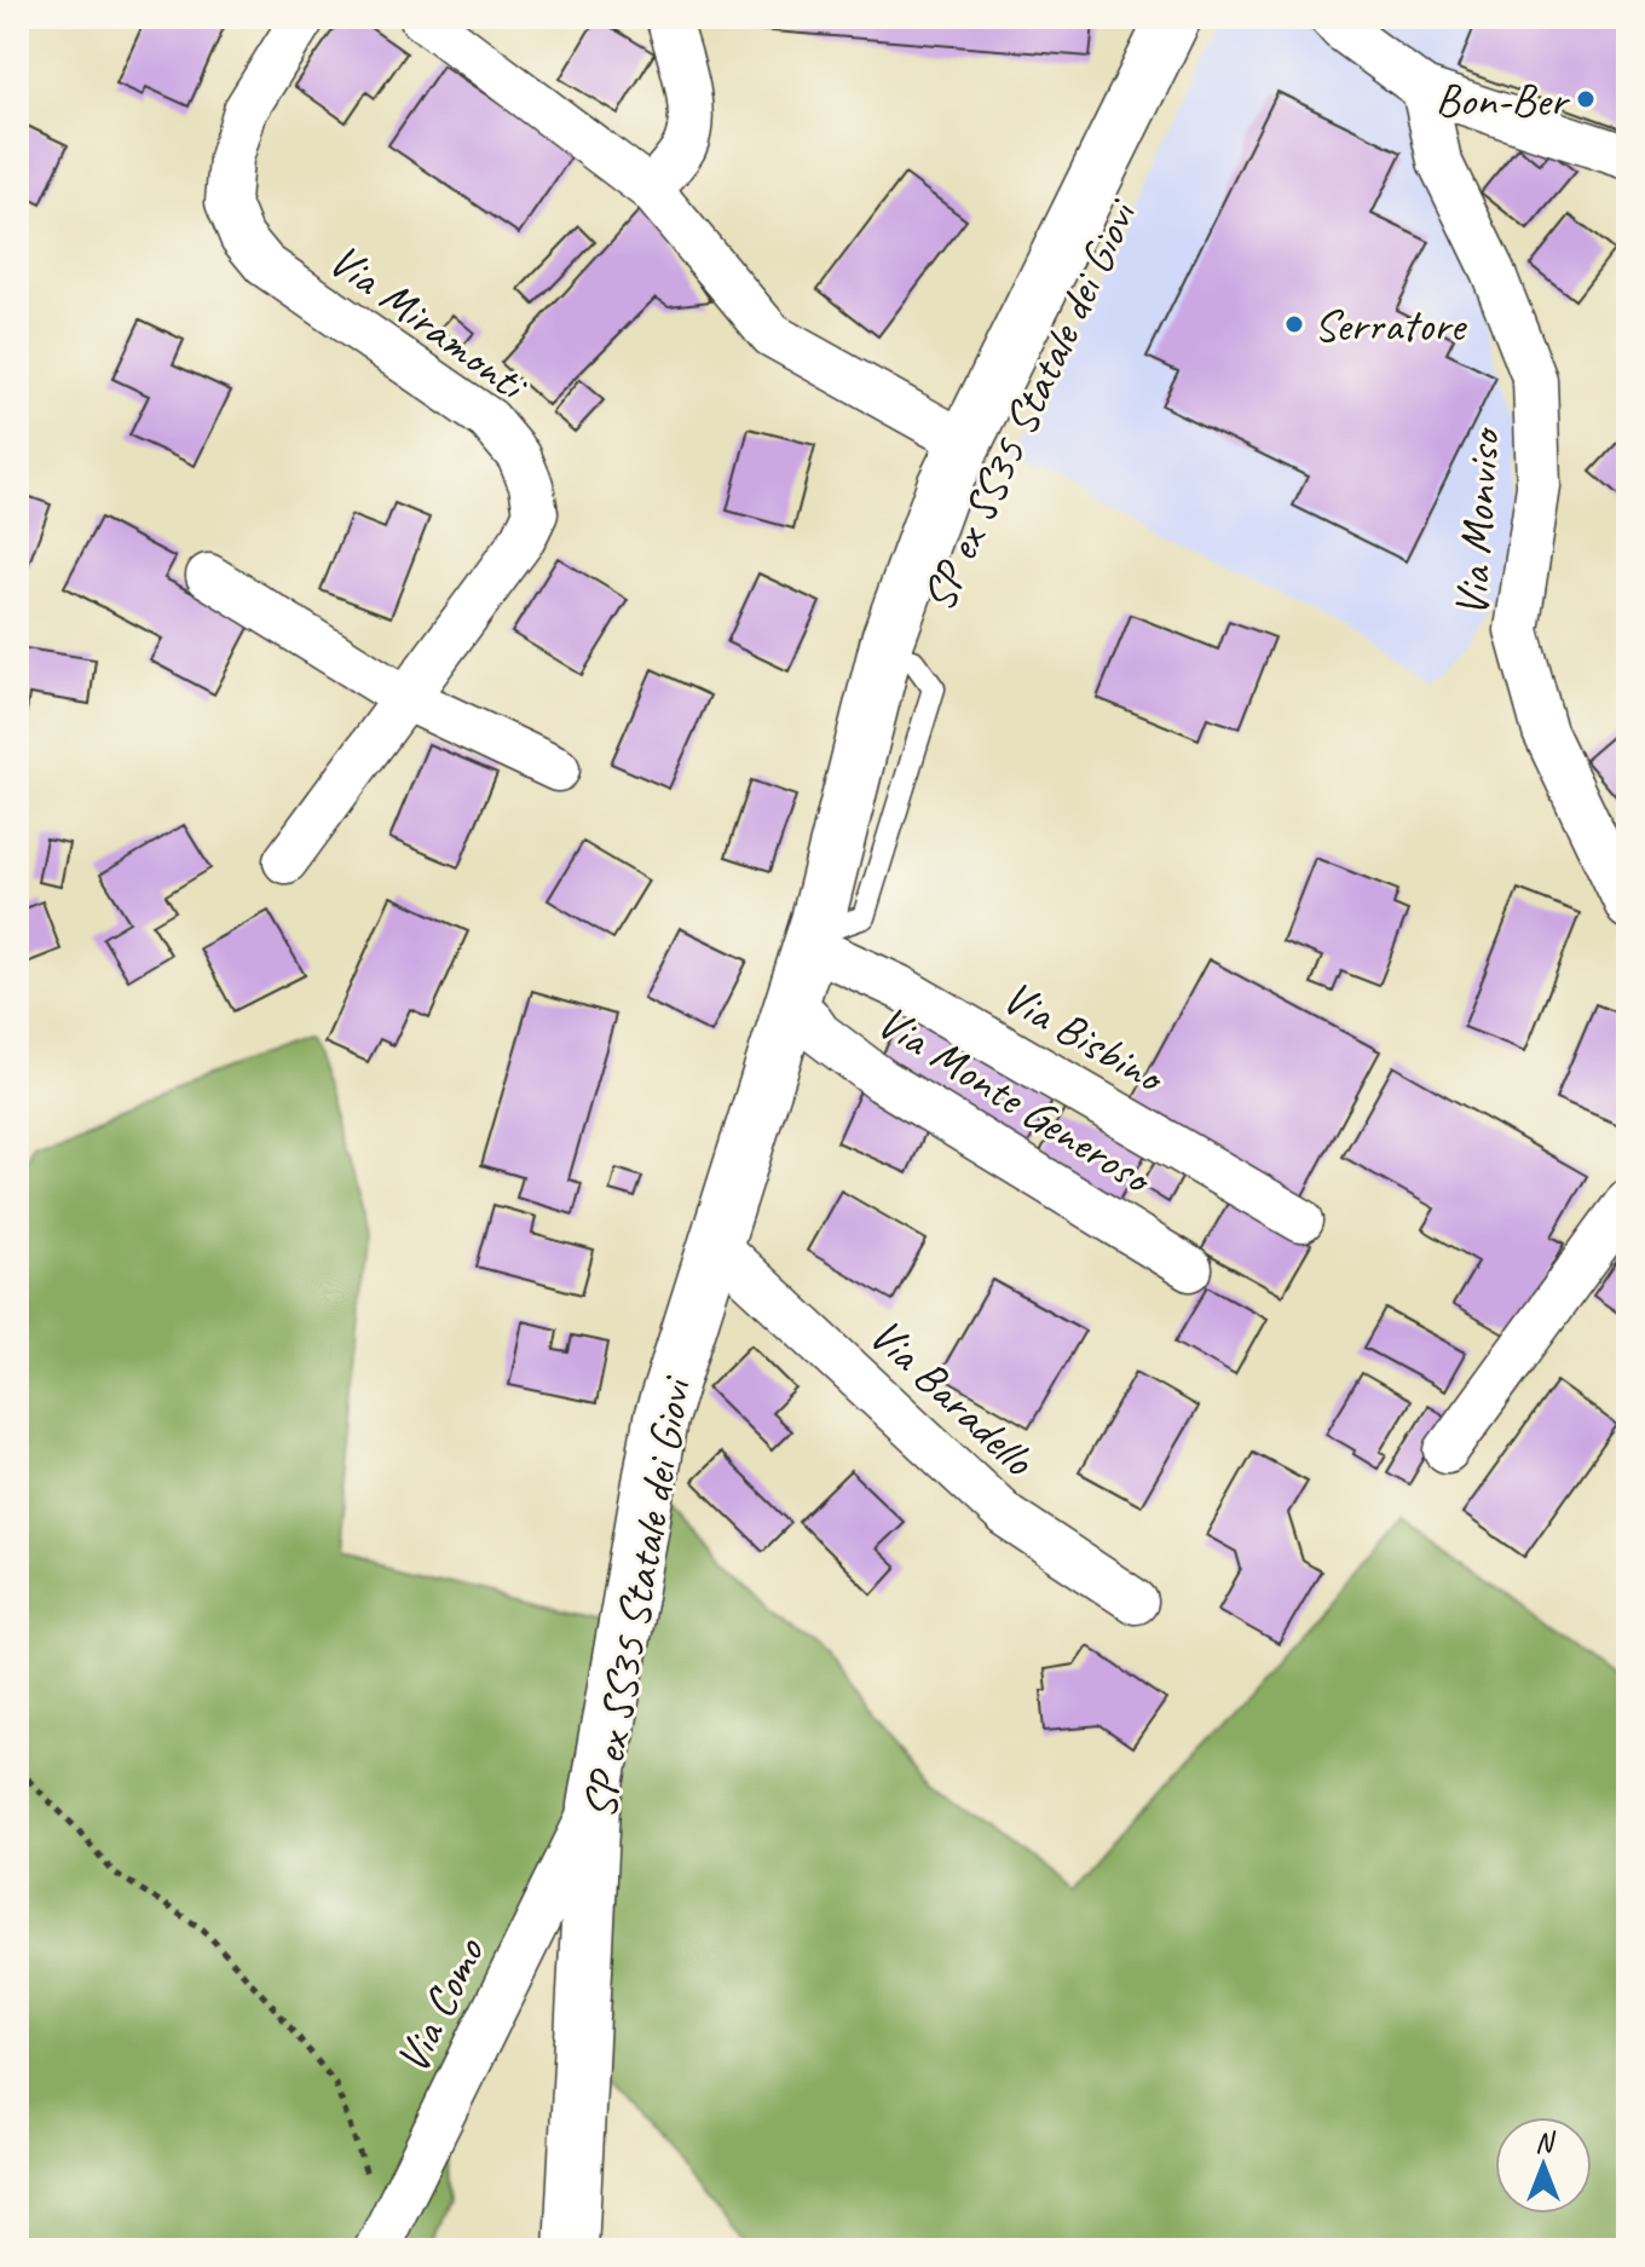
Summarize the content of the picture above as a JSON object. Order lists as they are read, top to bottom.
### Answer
{
  "streets": {
    "main road": ["SP ex SS35 Statale dei Giovi"],
    "street": [
      "Via Miramonti",
      "Via Monviso",
      "Via Bisbino",
      "Via Monte Generoso",
      "Via Baradello",
      "Via Como"
    ]
  },
  "crossings": [
    ["SP ex SS35 Statale dei Giovi", "Via Bisbino"],
    ["SP ex SS35 Statale dei Giovi", "Via Monte Generoso"],
    ["SP ex SS35 Statale dei Giovi", "Via Baradello"],
    ["SP ex SS35 Statale dei Giovi", "Via Como"]
  ],
  "places": ["Bon-Ber", "Serratore"],
  "north": "top"
}
